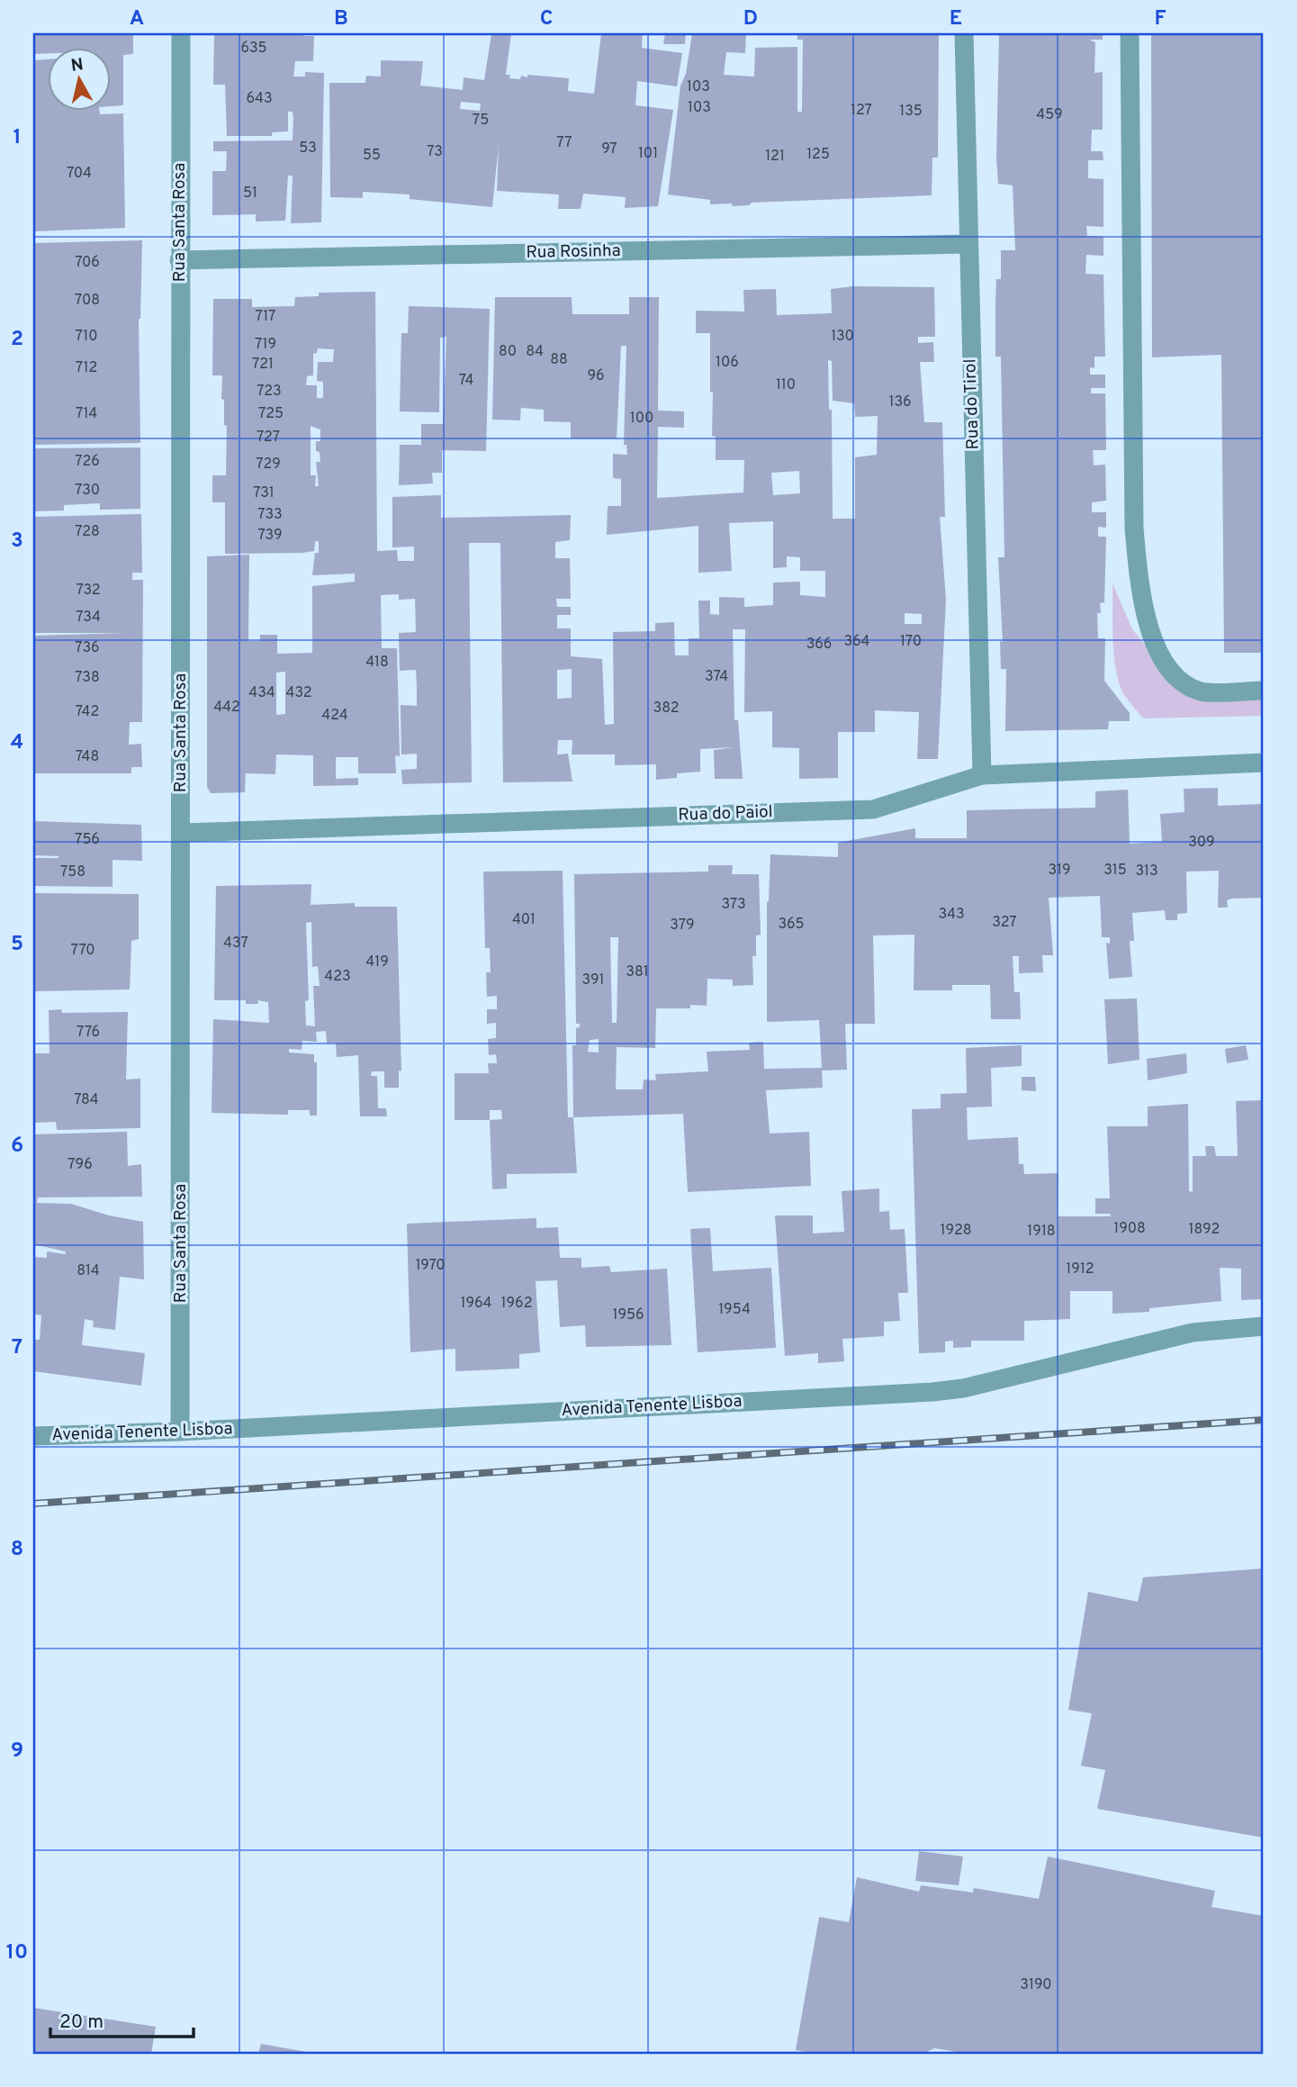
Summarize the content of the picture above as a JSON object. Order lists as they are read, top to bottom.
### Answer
{
  "streets": {
    "street": [
      "Rua Santa Rosa",
      "Rua Rosinha",
      "Rua do Tirol",
      "Rua do Paiol",
      "Avenida Tenente Lisboa"
    ]
  },
  "crossings": [
    ["Rua Santa Rosa", "Rua Rosinha"],
    ["Rua Santa Rosa", "Rua do Paiol"],
    ["Rua Santa Rosa", "Avenida Tenente Lisboa"],
    ["Rua Rosinha", "Rua do Tirol"],
    ["Rua do Tirol", "Rua do Paiol"]
  ],
  "house_numbers": [
    "635",
    "103",
    "643",
    "103",
    "127",
    "135",
    "459",
    "75",
    "77",
    "53",
    "97",
    "73",
    "101",
    "125",
    "55",
    "121",
    "704",
    "51",
    "706",
    "708",
    "717",
    "710",
    "130",
    "719",
    "80",
    "84",
    "88",
    "106",
    "721",
    "712",
    "96",
    "74",
    "110",
    "723",
    "136",
    "714",
    "725",
    "100",
    "727",
    "726",
    "729",
    "730",
    "731",
    "733",
    "728",
    "739",
    "732",
    "734",
    "364",
    "170",
    "366",
    "736",
    "418",
    "374",
    "738",
    "434",
    "432",
    "442",
    "382",
    "742",
    "424",
    "748",
    "756",
    "309",
    "319",
    "315",
    "313",
    "758",
    "373",
    "343",
    "401",
    "327",
    "365",
    "379",
    "437",
    "770",
    "419",
    "381",
    "423",
    "391",
    "776",
    "784",
    "796",
    "1908",
    "1892",
    "1928",
    "1918",
    "1970",
    "1912",
    "814",
    "1964",
    "1962",
    "1954",
    "1956",
    "3190"
  ],
  "scale_bar": "20 m",
  "north": "top",
  "grid": {
    "columns": [
      "A",
      "B",
      "C",
      "D",
      "E",
      "F"
    ],
    "rows": [
      "1",
      "2",
      "3",
      "4",
      "5",
      "6",
      "7",
      "8",
      "9",
      "10"
    ]
  }
}
